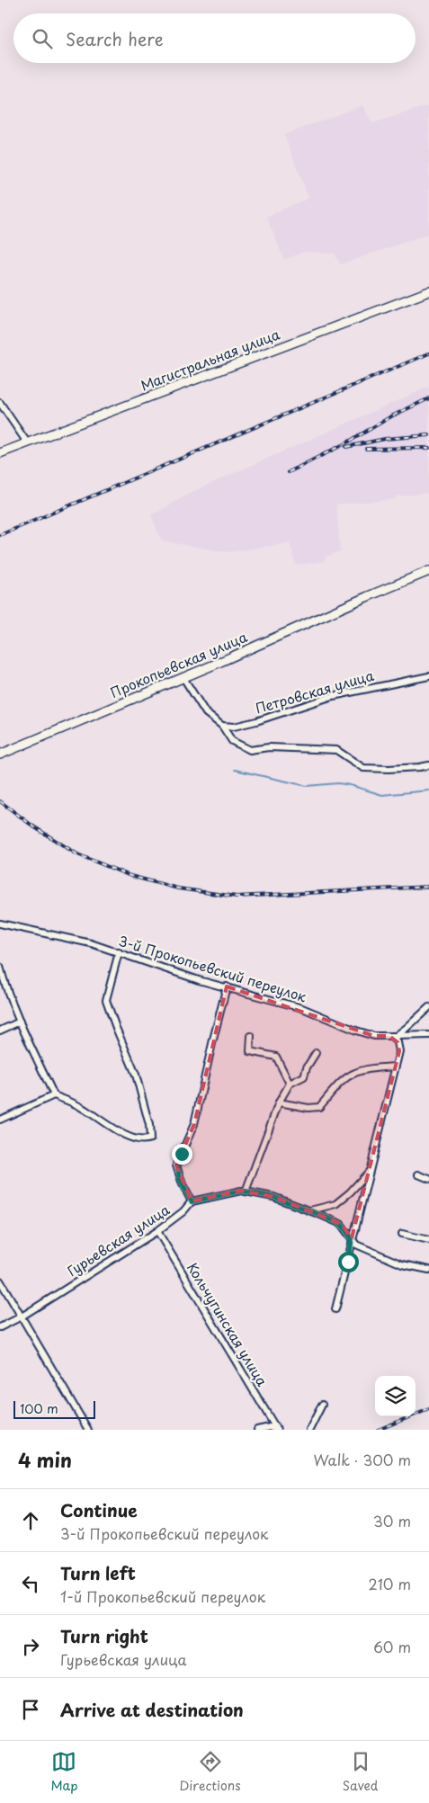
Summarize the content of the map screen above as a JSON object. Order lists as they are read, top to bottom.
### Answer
{
  "streets": {
    "main road": ["Магистральная улица", "Прокопьевская улица"],
    "street": [
      "Петровская улица",
      "3-й Прокопьевский переулок",
      "Гурьевская улица",
      "Кольчугинская улица"
    ]
  },
  "crossings": [
    ["Гурьевская улица", "Кольчугинская улица"]
  ],
  "scale_bar": "100 m",
  "page": {
    "search": "Search here",
    "scale": "100 m",
    "heading": ["4 min", "Walk · 300 m"],
    "list": [
      ["Continue", "3-й Прокопьевский переулок", "30 m"],
      ["Turn left", "1-й Прокопьевский переулок", "210 m"],
      ["Turn right", "Гурьевская улица", "60 m"],
      "Arrive at destination"
    ],
    "nav": ["Map", "Directions", "Saved"]
  }
}
